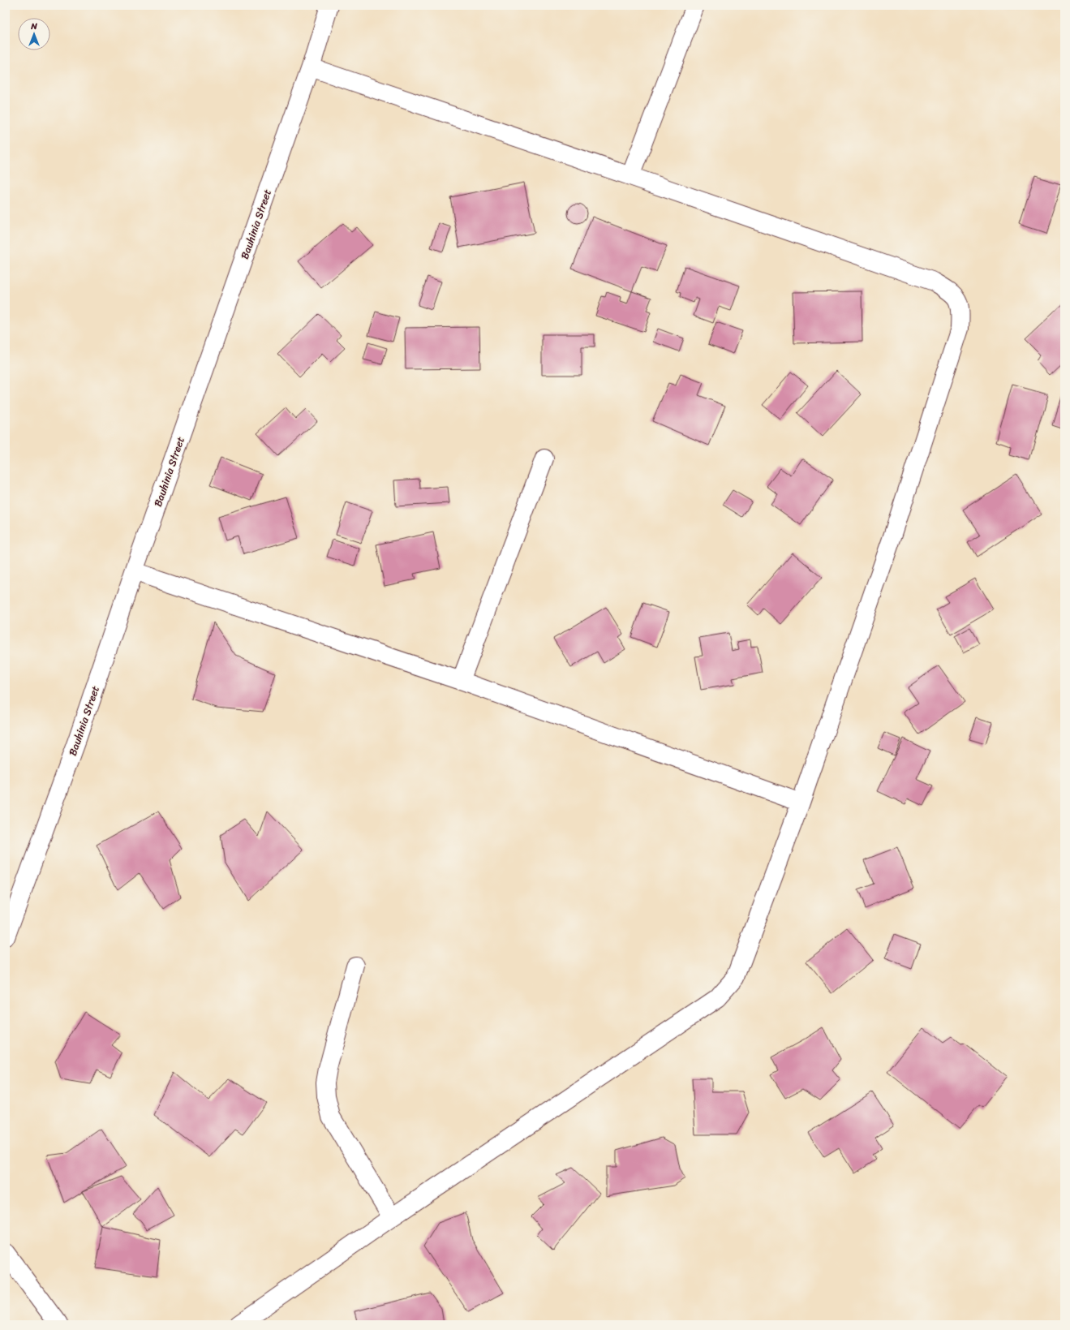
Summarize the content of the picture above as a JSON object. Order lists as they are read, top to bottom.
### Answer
{
  "streets": {
    "street": ["Bauhinia Street"]
  },
  "north": "top"
}
